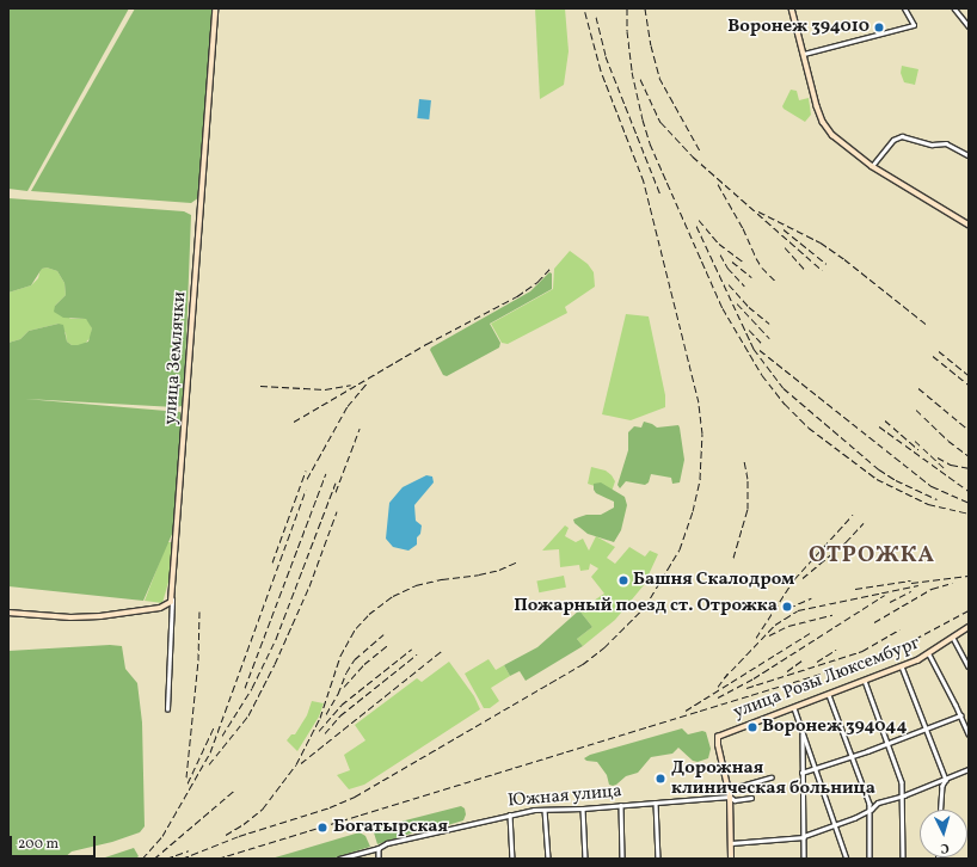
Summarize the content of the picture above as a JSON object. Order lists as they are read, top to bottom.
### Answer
{
  "streets": {
    "street": ["улица Землячки", "улица Розы Люксембург", "Южная улица"]
  },
  "districts": ["ОТРОЖКА"],
  "places": [
    "Воронеж 394010",
    "Башня Скалодром",
    "Пожарный поезд ст. Отрожка",
    "Воронеж 394044",
    "Дорожная клиническая больница",
    "Богатырская"
  ],
  "scale_bar": "200 m",
  "north": "bottom"
}
